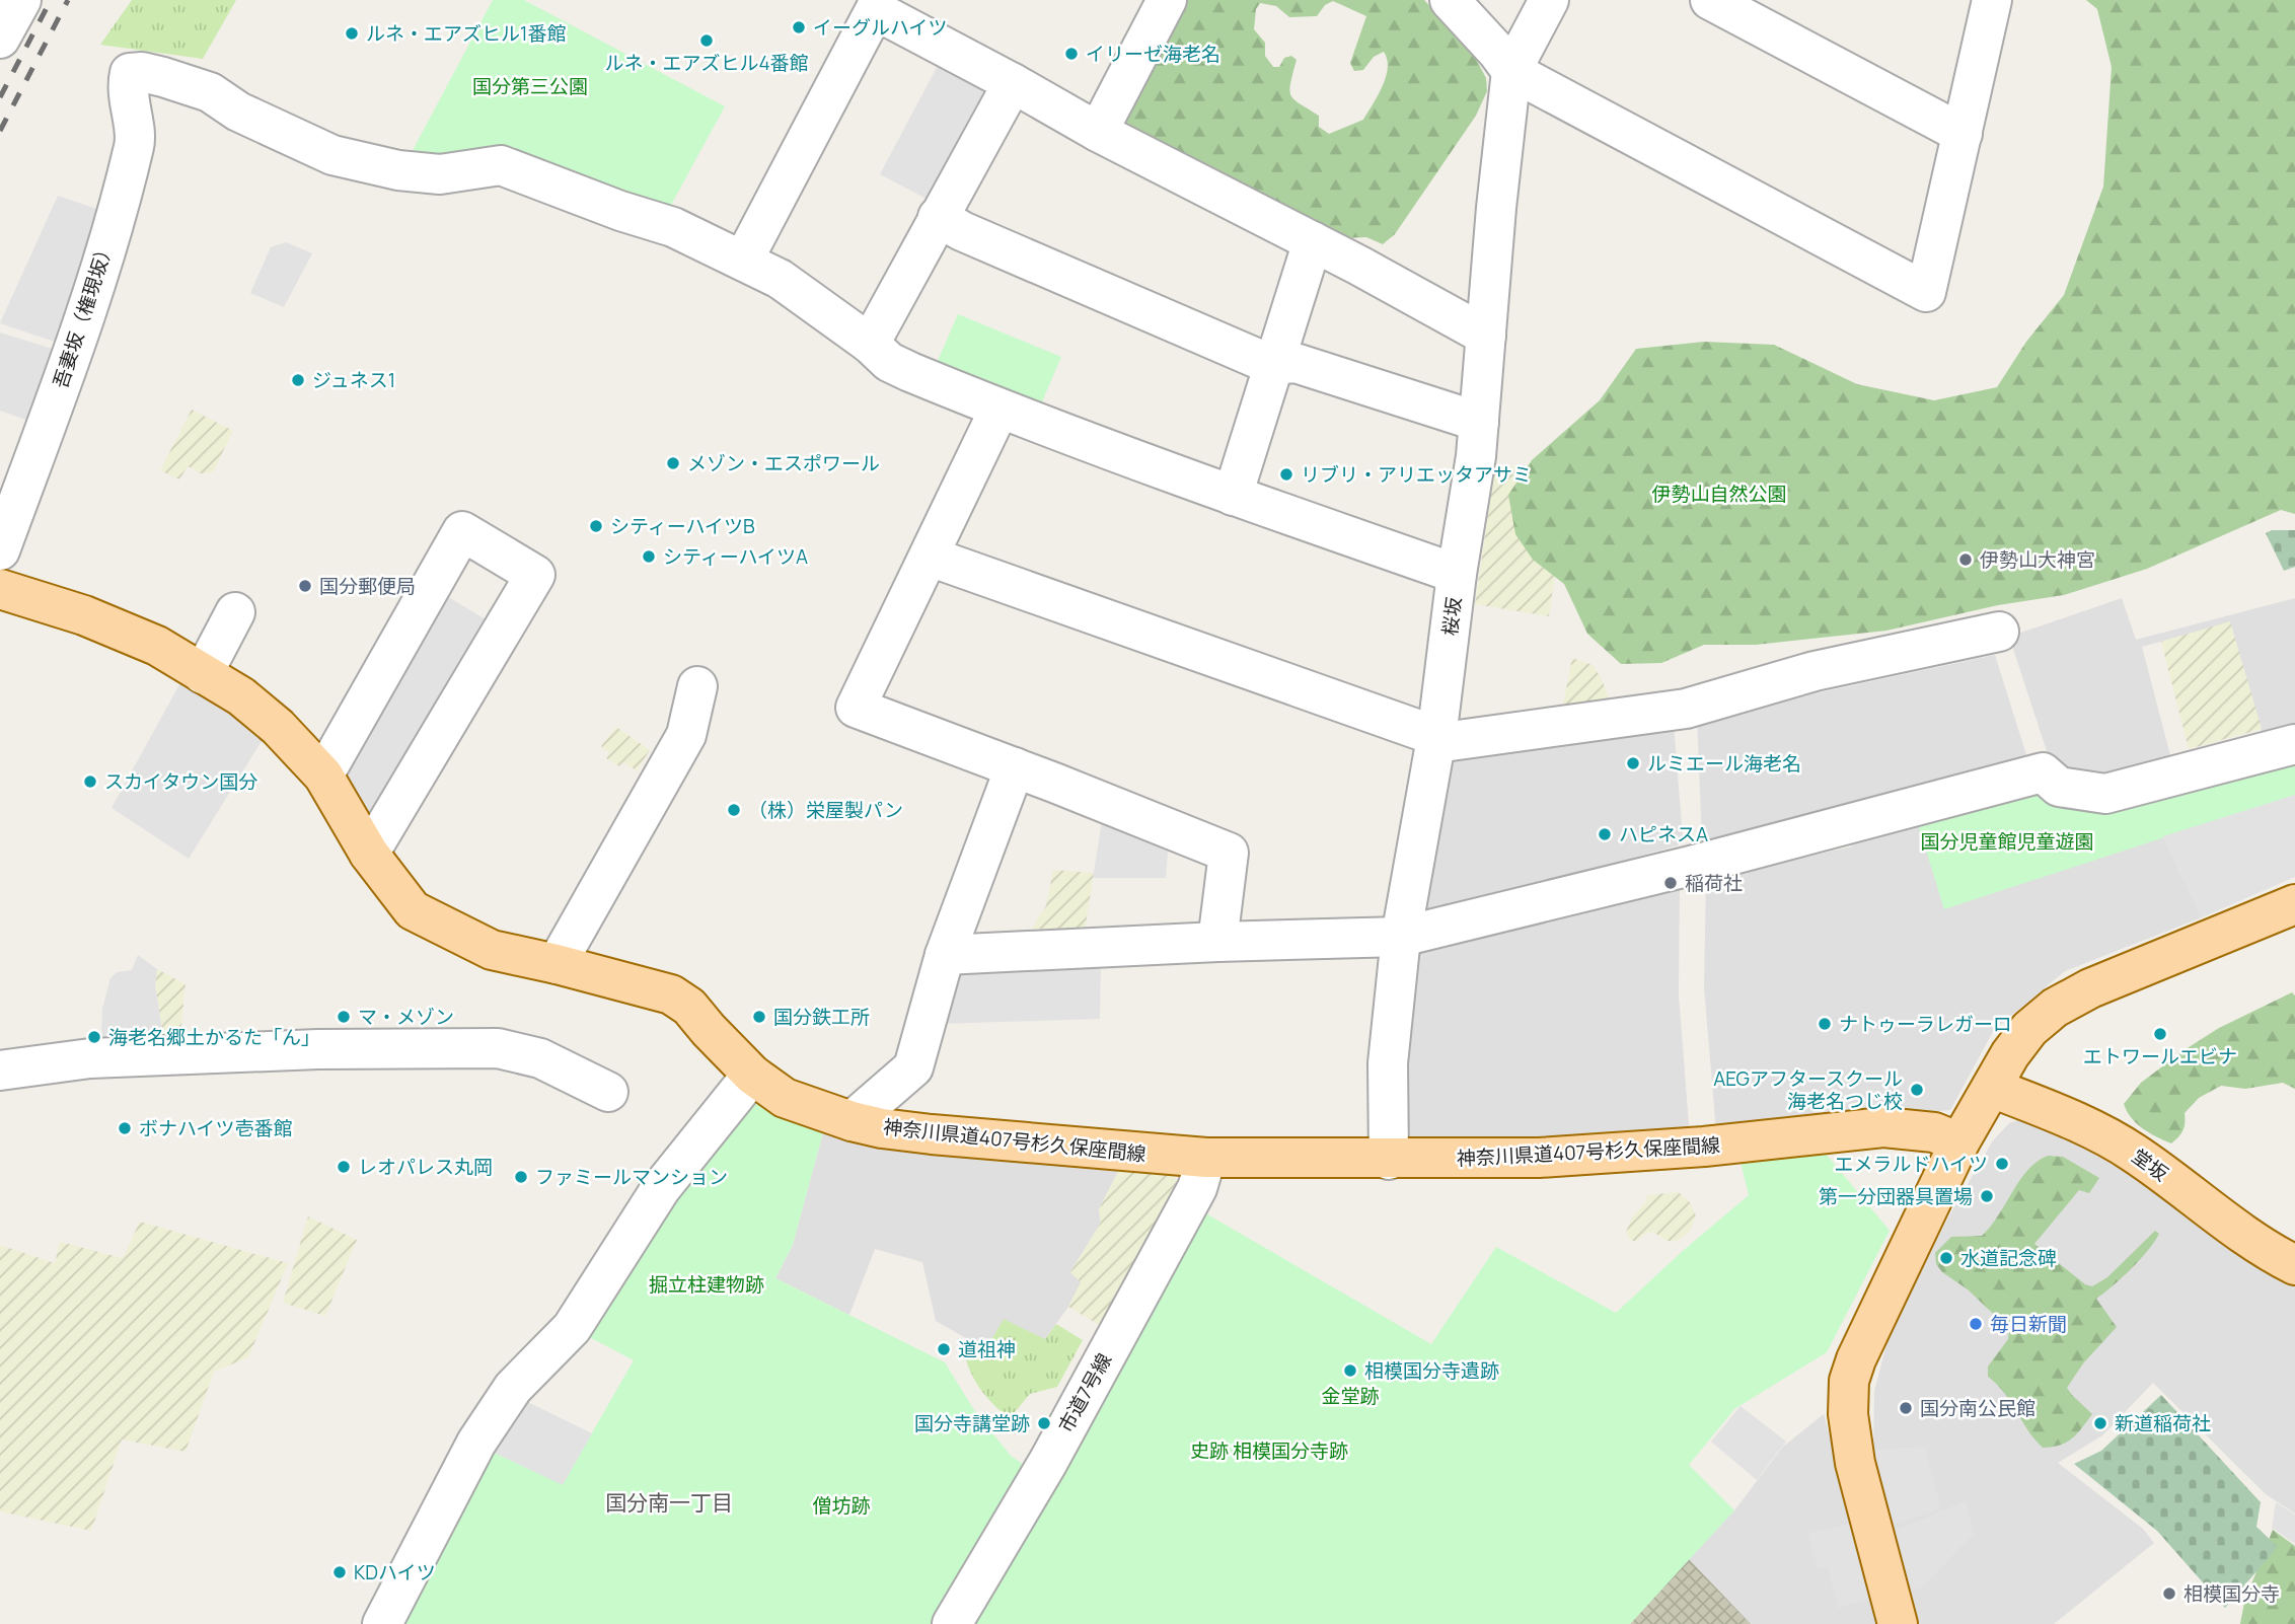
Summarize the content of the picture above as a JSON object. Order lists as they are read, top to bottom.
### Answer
{
  "streets": {
    "main road": ["神奈川県道407号杉久保座間線", "堂坂"],
    "street": ["吾妻坂（権現坂）", "桜坂", "市道7号線"]
  },
  "crossings": [
    ["桜坂", "神奈川県道407号杉久保座間線"],
    ["神奈川県道407号杉久保座間線", "市道7号線"]
  ],
  "districts": ["国分南一丁目"],
  "parks": [
    "国分第三公園",
    "伊勢山自然公園",
    "国分児童館児童遊園",
    "掘立柱建物跡",
    "金堂跡",
    "史跡 相模国分寺跡",
    "僧坊跡"
  ],
  "places": [
    "イーグルハイツ",
    "ルネ・エアズヒル1番館",
    "ルネ・エアズヒル4番館",
    "イリーゼ海老名",
    "ジュネス1",
    "メゾン・エスポワール",
    "リブリ・アリエッタアサミ",
    "シティーハイツB",
    "シティーハイツA",
    "伊勢山大神宮",
    "国分郵便局",
    "ルミエール海老名",
    "スカイタウン国分",
    "（株）栄屋製パン",
    "ハピネスA",
    "稲荷社",
    "マ・メゾン",
    "国分鉄工所",
    "ナトゥーラレガーロ",
    "エトワールエビナ",
    "海老名郷土かるた「ん」",
    "AEGアフタースクール 海老名つじ校",
    "ボナハイツ壱番館",
    "エメラルドハイツ",
    "レオパレス丸岡",
    "ファミールマンション",
    "第一分団器具置場",
    "水道記念碑",
    "毎日新聞",
    "道祖神",
    "相模国分寺遺跡",
    "国分南公民館",
    "国分寺講堂跡",
    "新道稲荷社",
    "KDハイツ",
    "相模国分寺"
  ]
}
